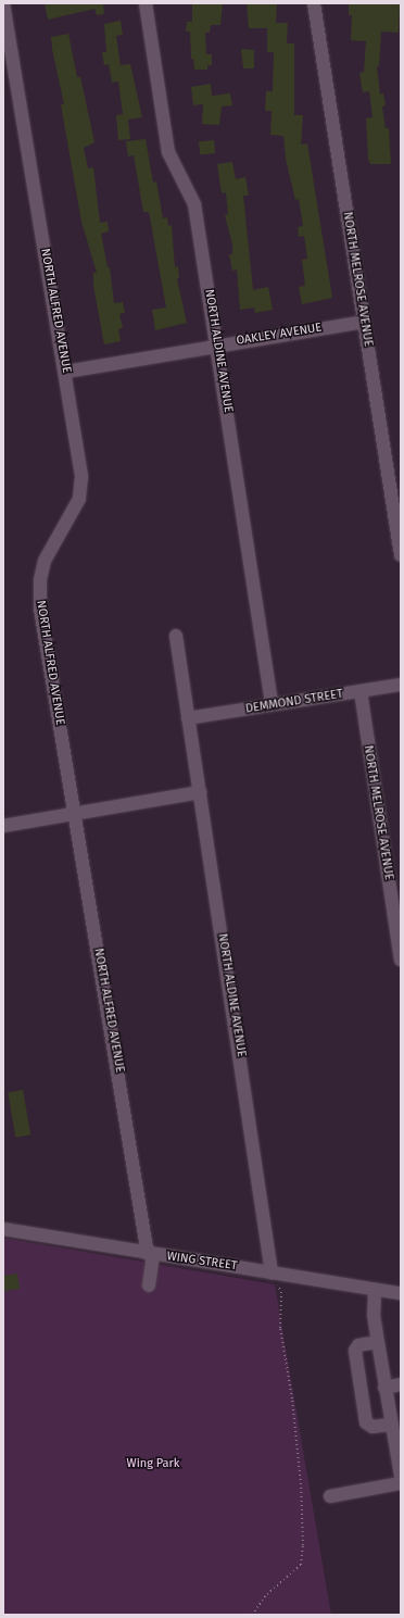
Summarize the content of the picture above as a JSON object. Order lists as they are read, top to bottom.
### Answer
{
  "streets": {
    "street": [
      "NORTH MELROSE AVENUE",
      "NORTH ALFRED AVENUE",
      "OAKLEY AVENUE",
      "NORTH ALDINE AVENUE",
      "DEMMOND STREET",
      "WING STREET"
    ]
  },
  "crossings": [
    ["NORTH MELROSE AVENUE", "OAKLEY AVENUE"],
    ["NORTH MELROSE AVENUE", "DEMMOND STREET"],
    ["NORTH ALFRED AVENUE", "OAKLEY AVENUE"],
    ["NORTH ALFRED AVENUE", "WING STREET"],
    ["OAKLEY AVENUE", "NORTH ALDINE AVENUE"],
    ["NORTH ALDINE AVENUE", "DEMMOND STREET"],
    ["NORTH ALDINE AVENUE", "WING STREET"]
  ],
  "parks": ["Wing Park"]
}
